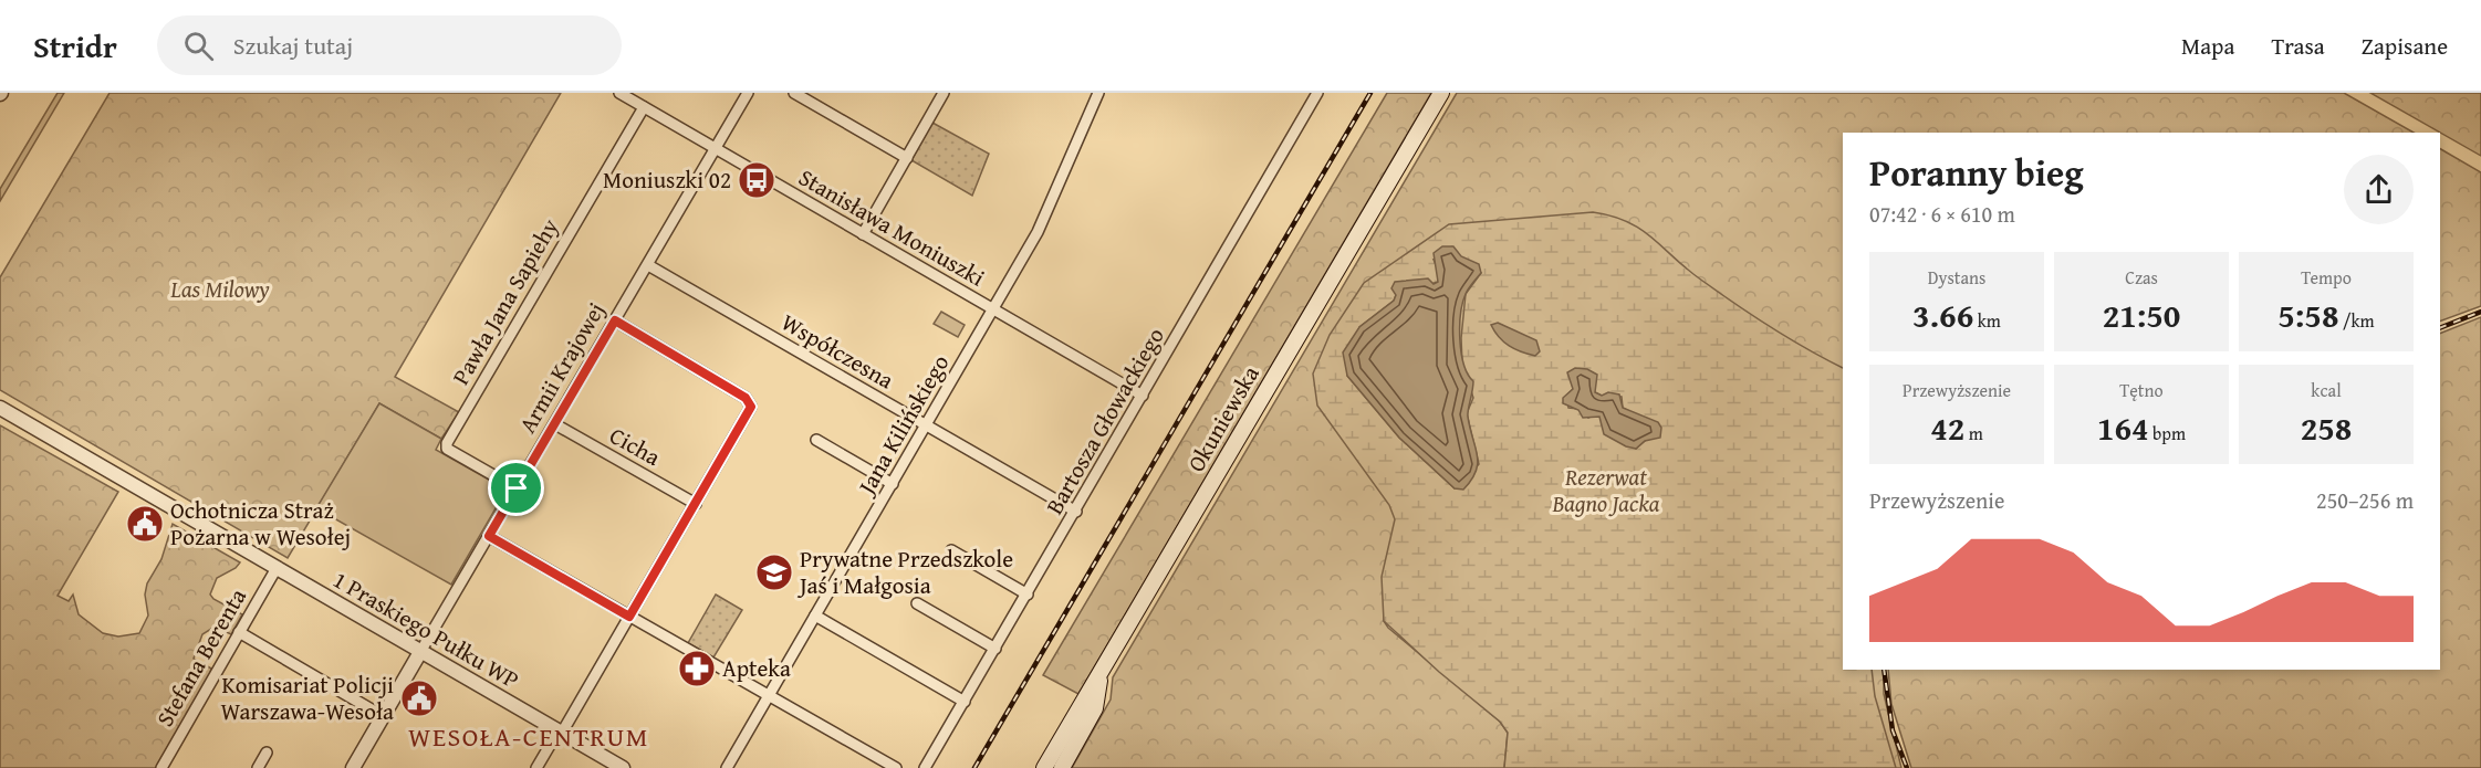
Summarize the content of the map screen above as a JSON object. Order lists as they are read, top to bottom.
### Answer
{
  "streets": {
    "main road": ["Okuniewska"],
    "street": [
      "Stanisława Moniuszki",
      "Pawła Jana Sapiehy",
      "Współczesna",
      "Armii Krajowej",
      "Bartosza Głowackiego",
      "Jana Kilińskiego",
      "Cicha",
      "1 Praskiego Pułku WP",
      "Stefana Berenta"
    ]
  },
  "crossings": [
    ["Stanisława Moniuszki", "Pawła Jana Sapiehy"],
    ["Stanisława Moniuszki", "Armii Krajowej"],
    ["Stanisława Moniuszki", "Bartosza Głowackiego"],
    ["Stanisława Moniuszki", "Jana Kilińskiego"],
    ["Pawła Jana Sapiehy", "Armii Krajowej"],
    ["Współczesna", "Armii Krajowej"],
    ["Współczesna", "Bartosza Głowackiego"],
    ["Współczesna", "Jana Kilińskiego"],
    ["Armii Krajowej", "Cicha"],
    ["Armii Krajowej", "1 Praskiego Pułku WP"],
    ["1 Praskiego Pułku WP", "Stefana Berenta"]
  ],
  "districts": ["WESOŁA-CENTRUM"],
  "parks": ["Las Milowy", "Rezerwat Bagno Jacka"],
  "places": {
    "bus stop": ["Moniuszki 02"],
    "public building": ["Ochotnicza Straż Pożarna w Wesołej", "Komisariat Policji Warszawa-Wesoła"],
    "school or university": ["Prywatne Przedszkole Jaś i Małgosia"],
    "pharmacy": ["Apteka"]
  },
  "page": {
    "header": "Stridr",
    "search": "Szukaj tutaj",
    "nav": ["Mapa", "Trasa", "Zapisane"],
    "heading": ["Poranny bieg", "07:42 · 6 × 610 m"],
    "stats": [
      ["Dystans", "3.66 km"],
      ["Czas", "21:50"],
      ["Tempo", "5:58 /km"],
      ["Przewyższenie", "42 m"],
      ["Tętno", "164 bpm"],
      ["kcal", "258"]
    ],
    "chart": ["Przewyższenie", "250–256 m"]
  }
}
